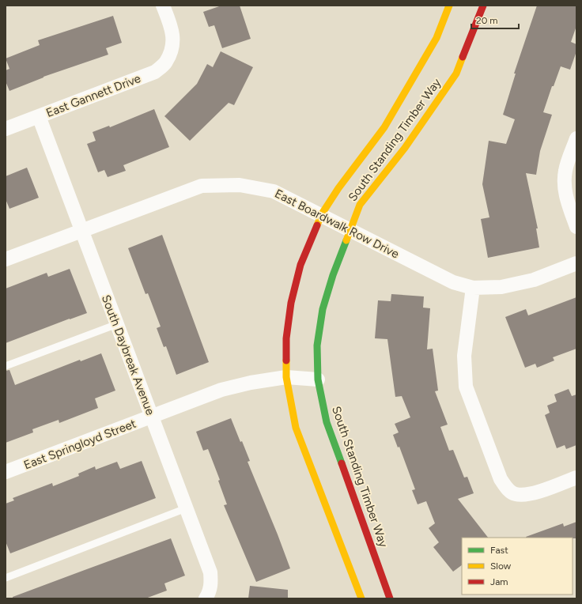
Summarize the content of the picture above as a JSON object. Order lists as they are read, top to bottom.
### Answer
{
  "streets": {
    "street": [
      "East Gannett Drive",
      "South Standing Timber Way",
      "East Boardwalk Row Drive",
      "South Daybreak Avenue",
      "East Springloyd Street"
    ]
  },
  "crossings": [
    ["East Gannett Drive", "South Daybreak Avenue"],
    ["South Standing Timber Way", "East Boardwalk Row Drive"],
    ["South Standing Timber Way", "East Springloyd Street"],
    ["East Boardwalk Row Drive", "South Daybreak Avenue"],
    ["South Daybreak Avenue", "East Springloyd Street"]
  ],
  "legend": ["Fast", "Slow", "Jam"],
  "scale_bar": "20 m"
}
